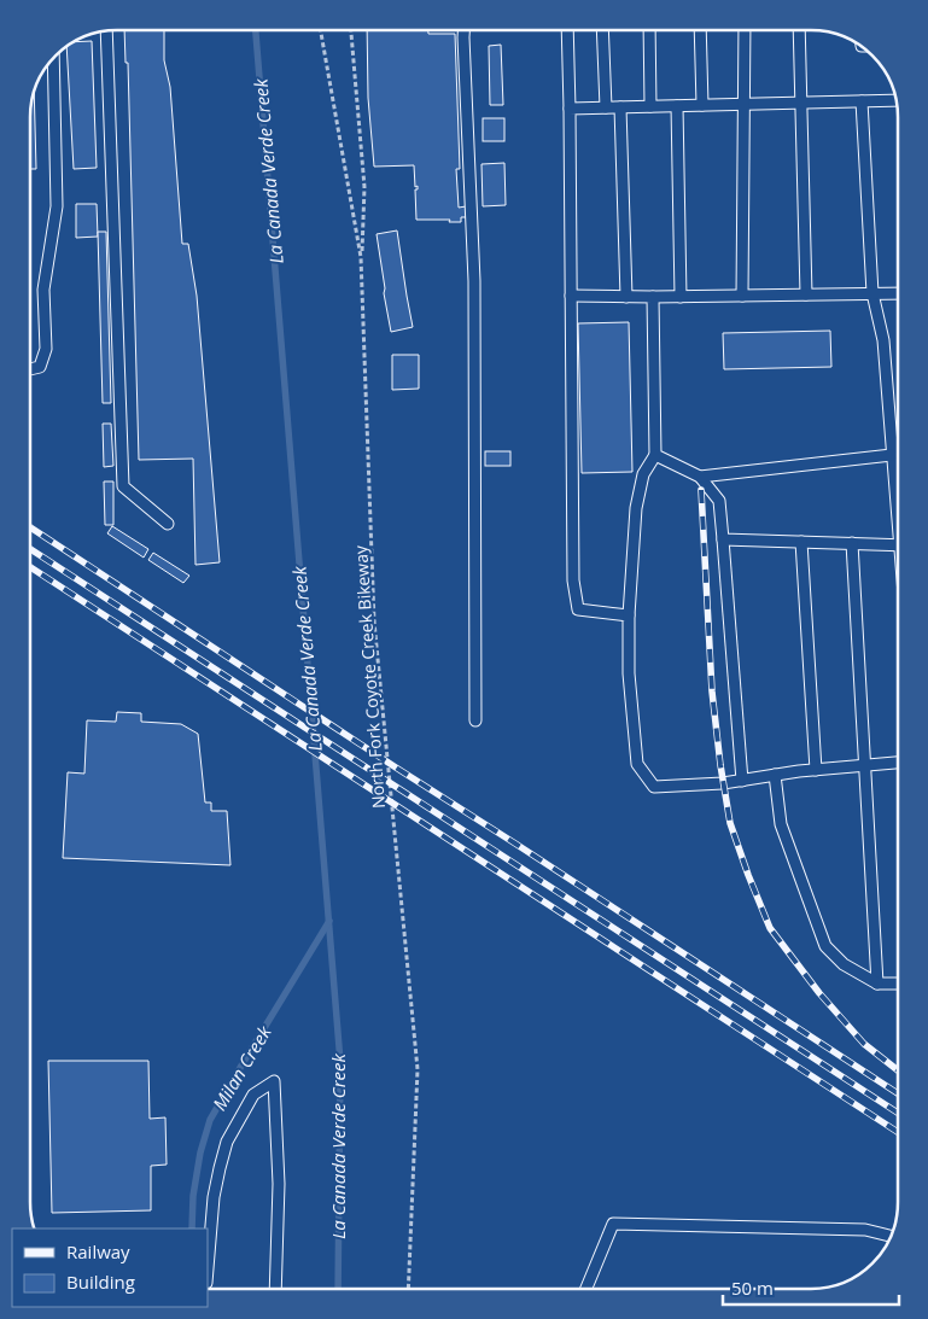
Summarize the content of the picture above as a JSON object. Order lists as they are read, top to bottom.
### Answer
{
  "streets": {
    "path": ["North Fork Coyote Creek Bikeway"]
  },
  "water": ["La Canada Verde Creek", "Milan Creek"],
  "legend": ["Railway", "Building"],
  "scale_bar": "50 m"
}
